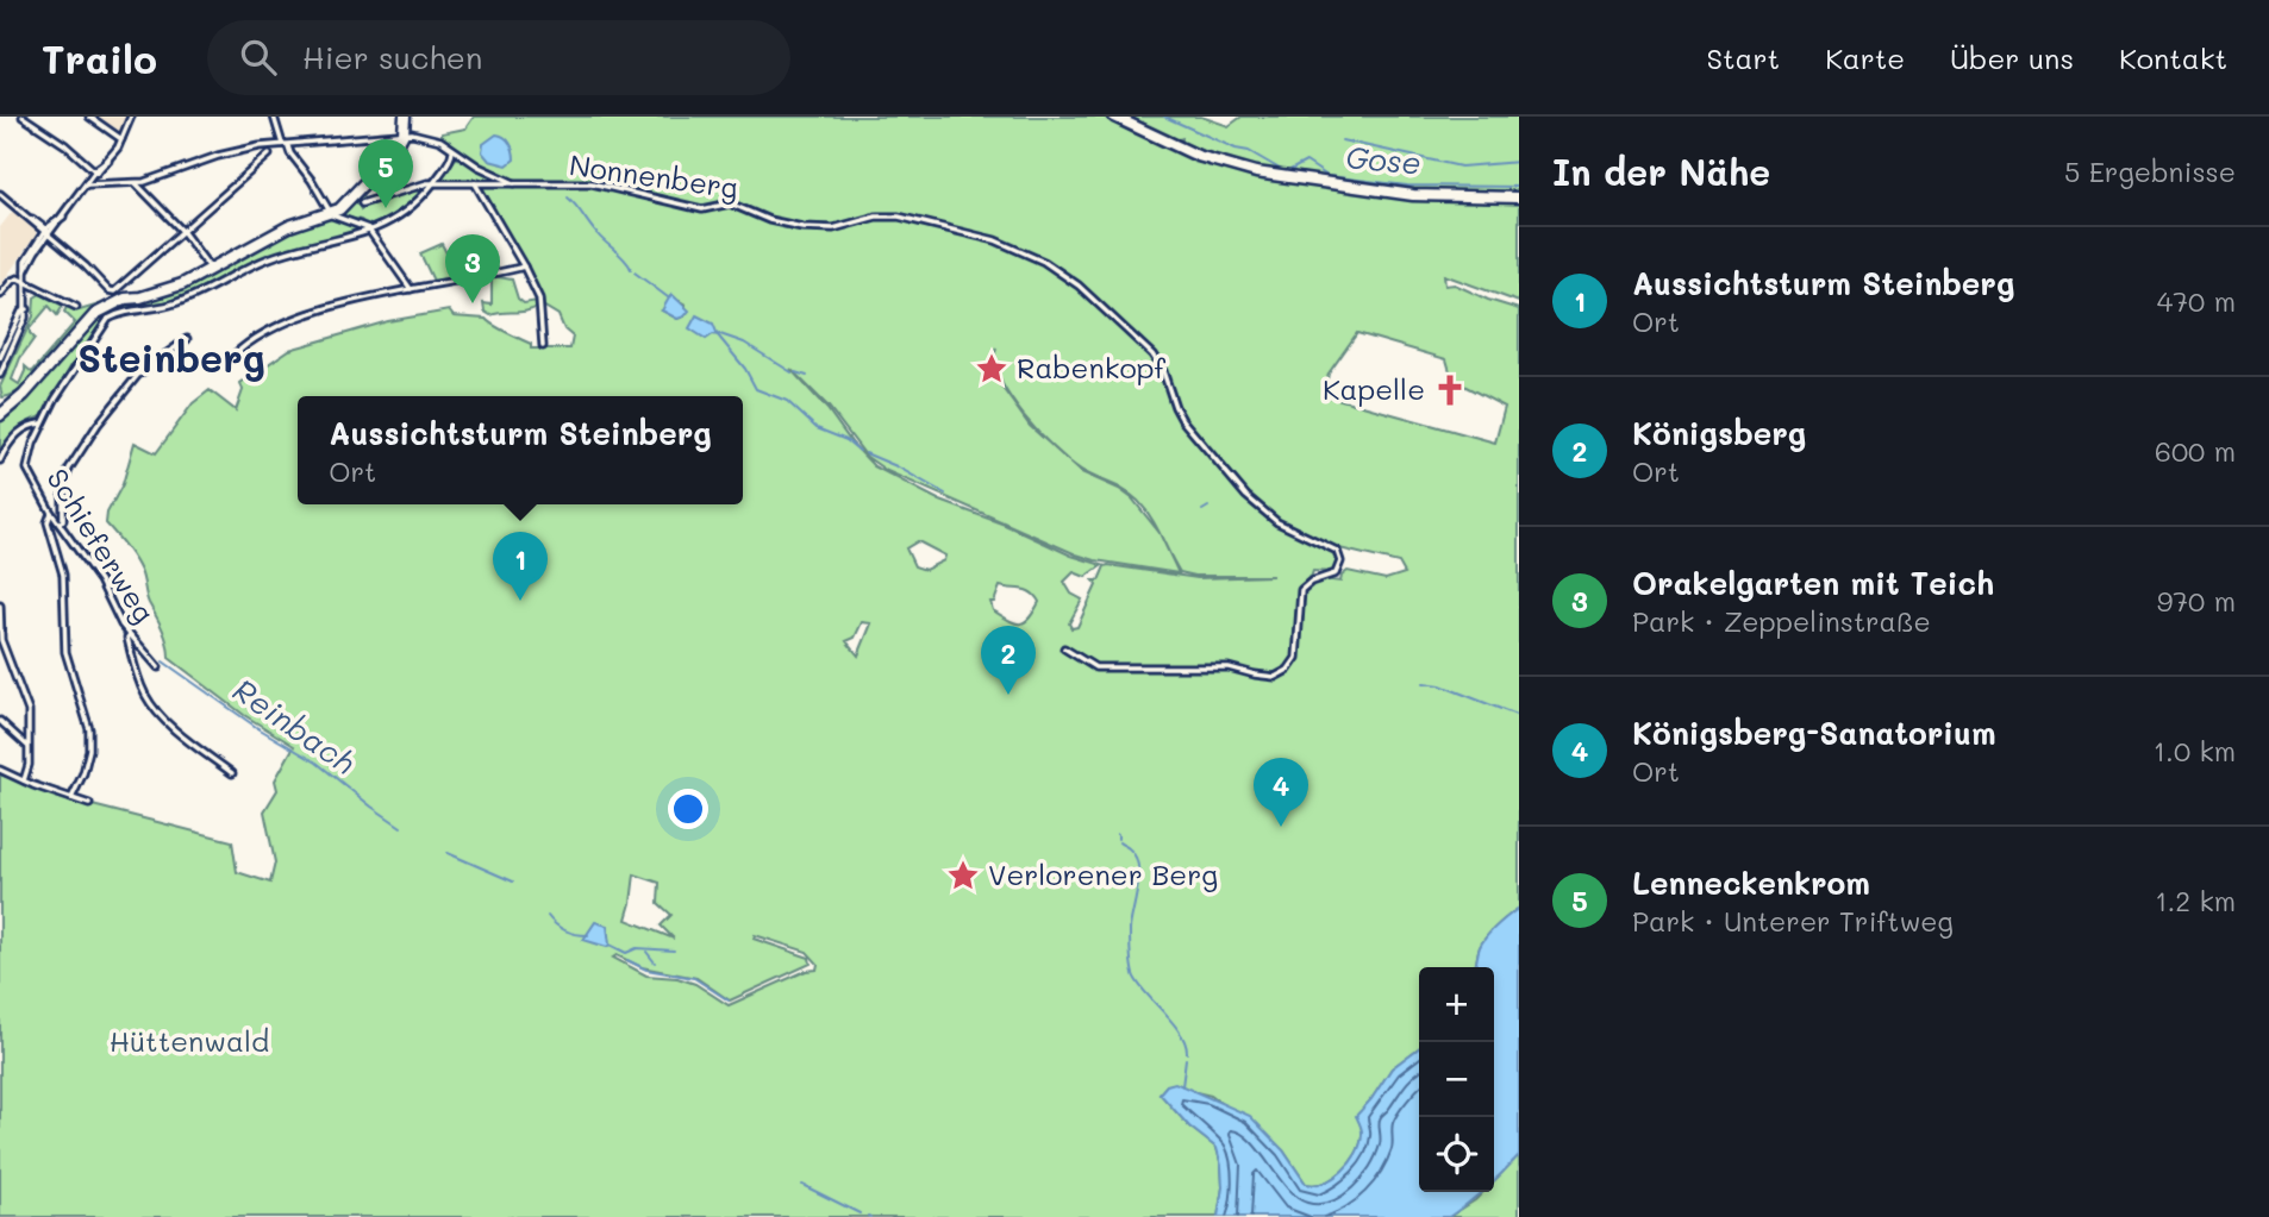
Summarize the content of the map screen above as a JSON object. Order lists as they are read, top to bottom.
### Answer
{
  "streets": {
    "street": ["Nonnenberg", "Schieferweg"]
  },
  "districts": ["Steinberg"],
  "water": ["Gose", "Reinbach"],
  "parks": ["Hüttenwald"],
  "places": {
    "place": ["Rabenkopf", "Verlorener Berg"],
    "church": ["Kapelle"]
  },
  "page": {
    "header": "Trailo",
    "search": "Hier suchen",
    "nav": [
      "Start",
      "Karte",
      "Über uns",
      "Kontakt"
    ],
    "heading": ["In der Nähe", "5 Ergebnisse"],
    "pins": [
      "5",
      "3",
      "1",
      "2",
      "4"
    ],
    "list": [
      {
        "mark": "1",
        "name": "Aussichtsturm Steinberg",
        "note": "Ort",
        "value": "470 m"
      },
      {
        "mark": "2",
        "name": "Königsberg",
        "note": "Ort",
        "value": "600 m"
      },
      {
        "mark": "3",
        "name": "Orakelgarten mit Teich",
        "note": "Park · Zeppelinstraße",
        "value": "970 m"
      },
      {
        "mark": "4",
        "name": "Königsberg-Sanatorium",
        "note": "Ort",
        "value": "1.0 km"
      },
      {
        "mark": "5",
        "name": "Lenneckenkrom",
        "note": "Park · Unterer Triftweg",
        "value": "1.2 km"
      }
    ],
    "popup": ["Aussichtsturm Steinberg", "Ort"],
    "map_buttons": ["+", "−"]
  }
}
